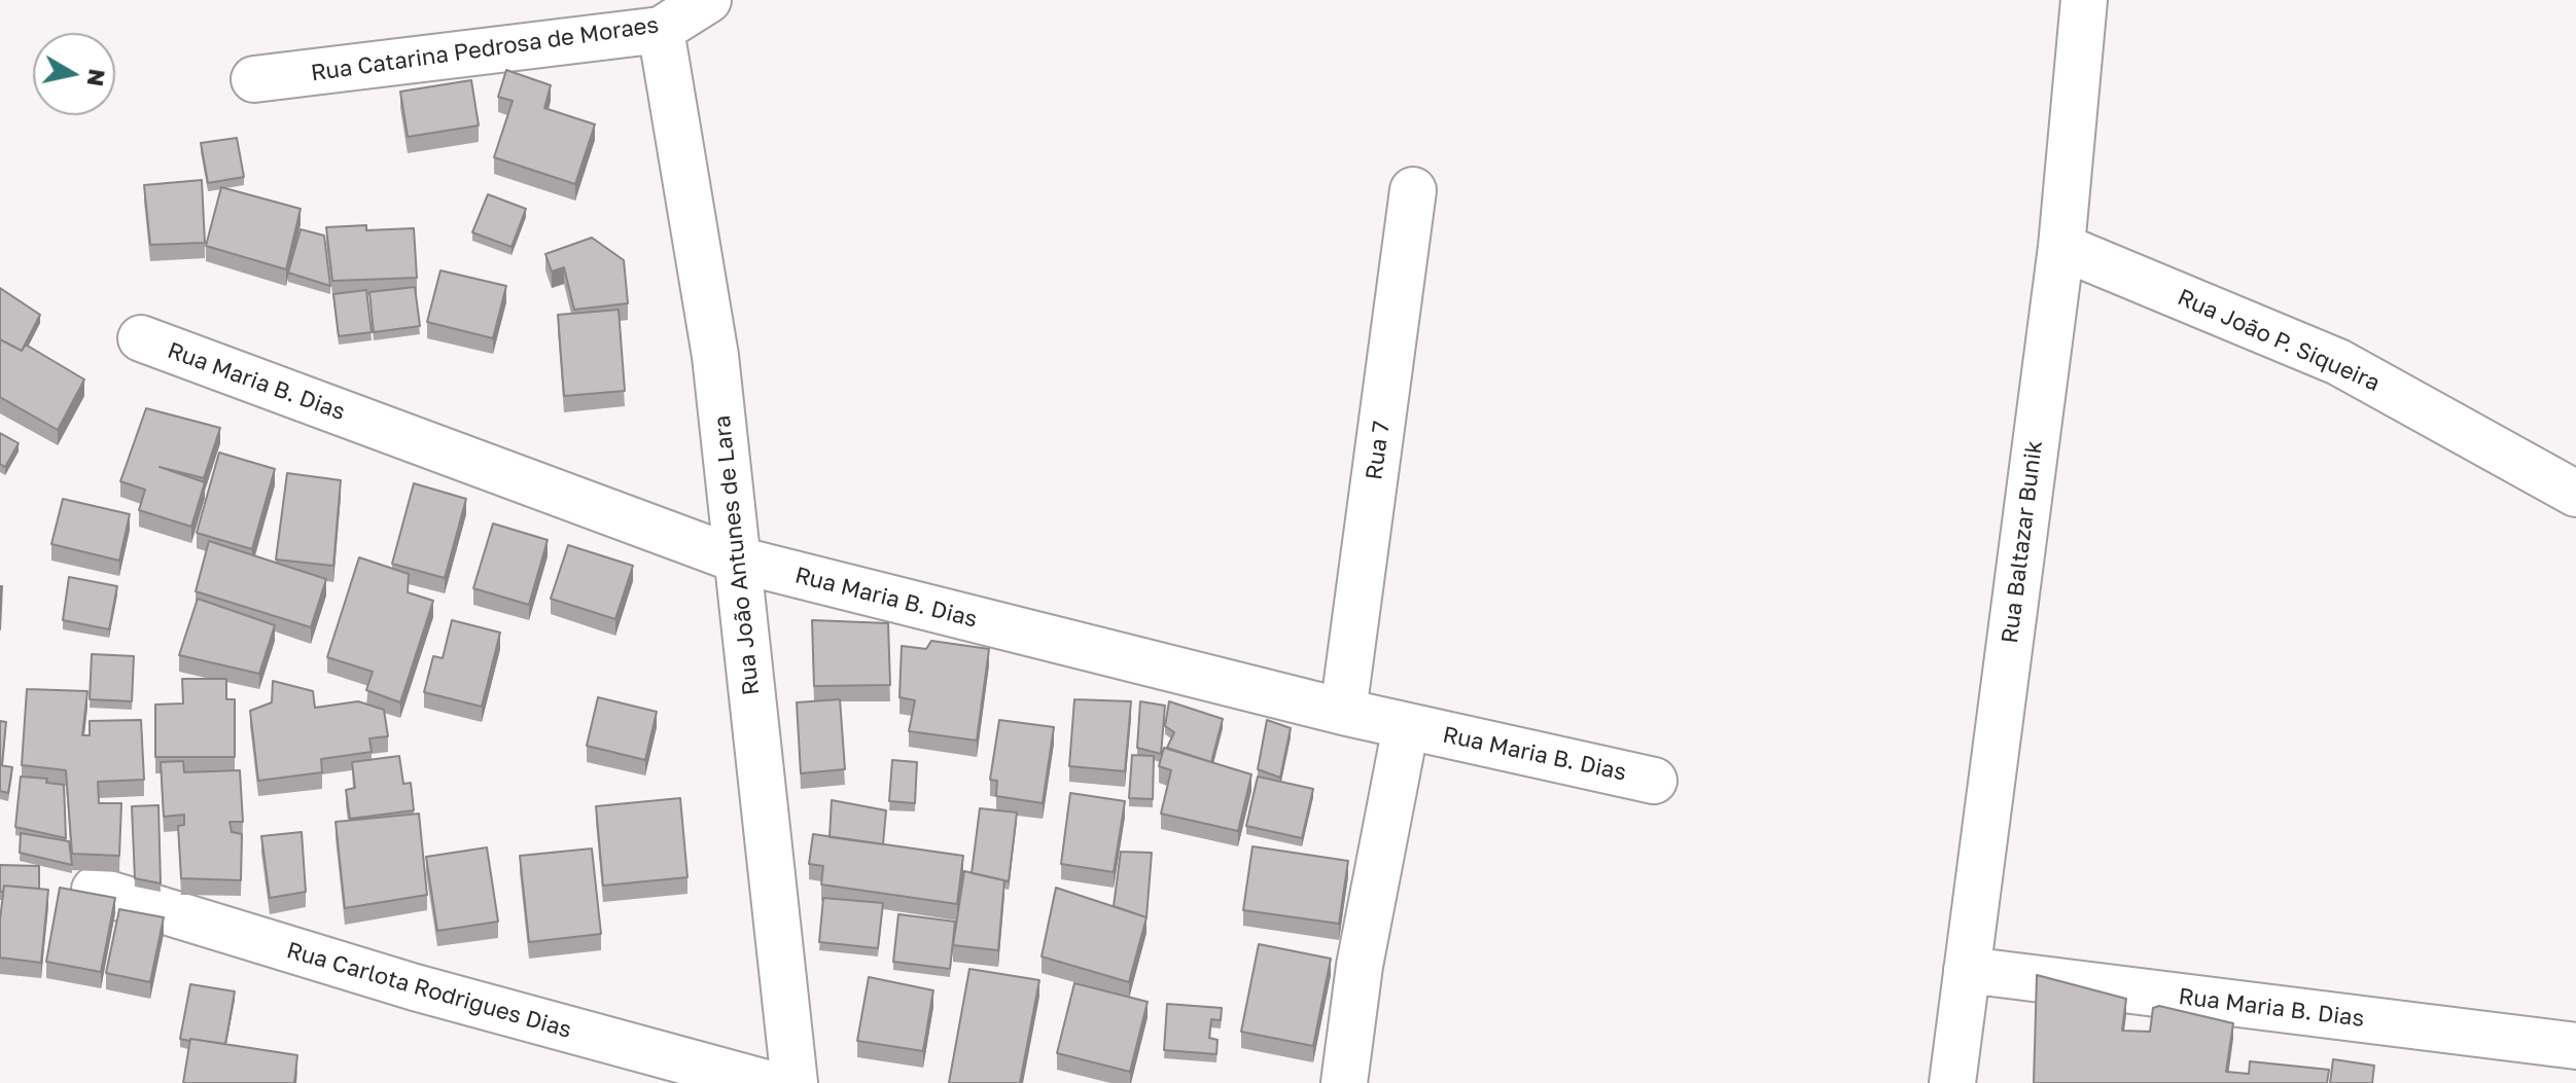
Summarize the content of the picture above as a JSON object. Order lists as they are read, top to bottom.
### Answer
{
  "streets": {
    "street": [
      "Rua Catarina Pedrosa de Moraes",
      "Rua João P. Siqueira",
      "Rua Maria B. Dias",
      "Rua 7",
      "Rua Baltazar Bunik",
      "Rua João Antunes de Lara",
      "Rua Carlota Rodrigues Dias"
    ]
  },
  "crossings": [
    ["Rua Catarina Pedrosa de Moraes", "Rua João Antunes de Lara"],
    ["Rua João P. Siqueira", "Rua Baltazar Bunik"],
    ["Rua Maria B. Dias", "Rua 7"],
    ["Rua Maria B. Dias", "Rua Baltazar Bunik"],
    ["Rua Maria B. Dias", "Rua João Antunes de Lara"]
  ],
  "north": "right"
}
